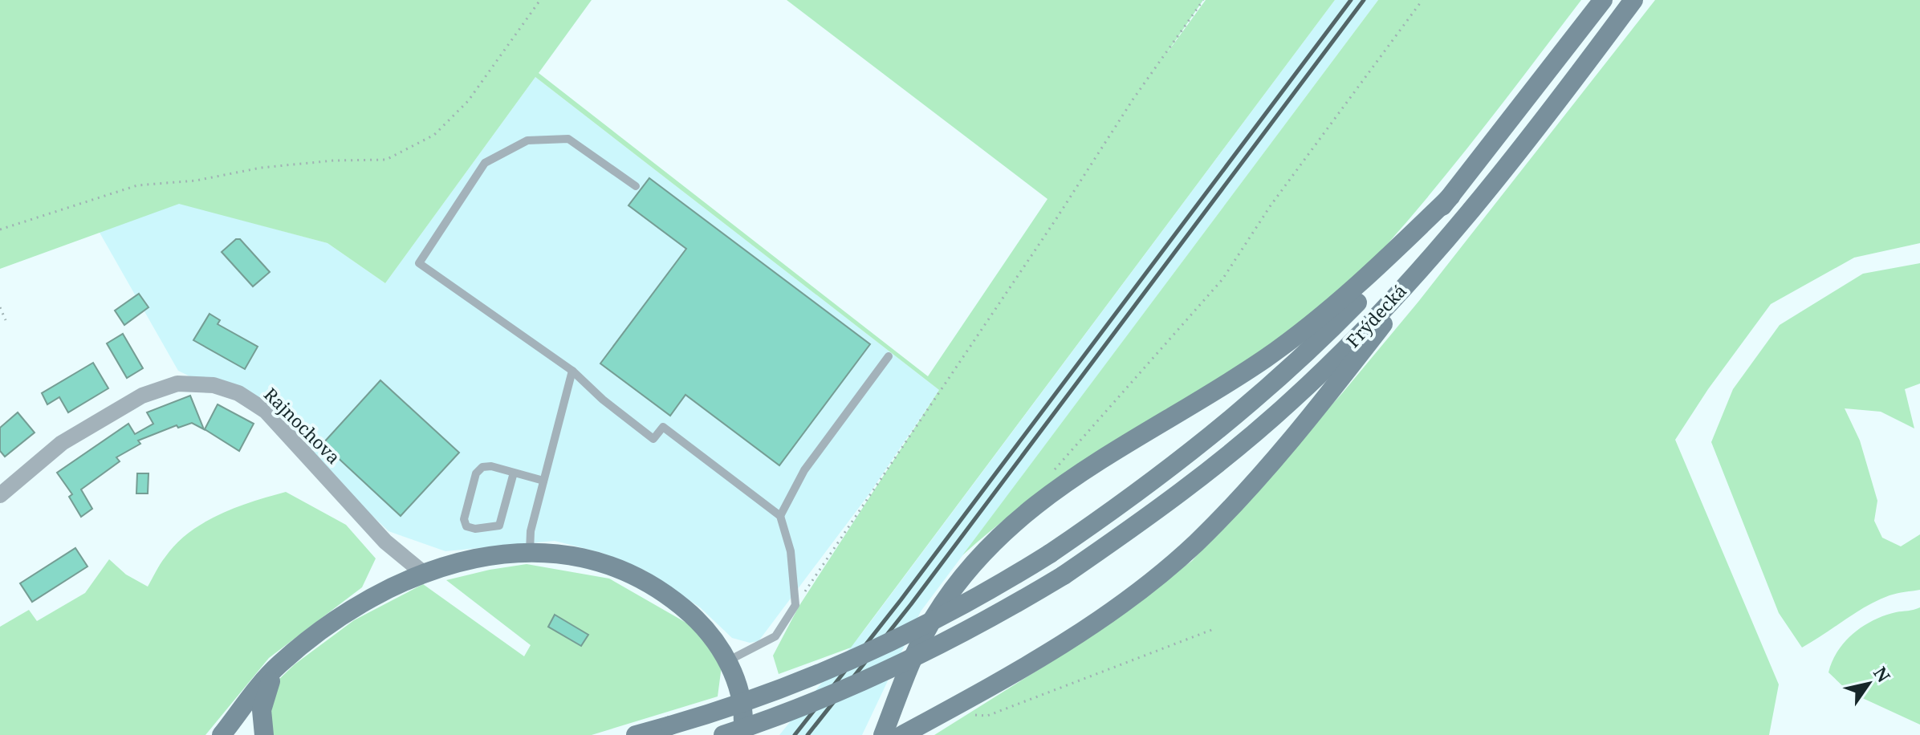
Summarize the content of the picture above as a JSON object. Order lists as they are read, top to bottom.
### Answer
{
  "streets": {
    "main road": ["Frýdecká"],
    "street": ["Rajnochova"]
  },
  "north": "top right"
}
